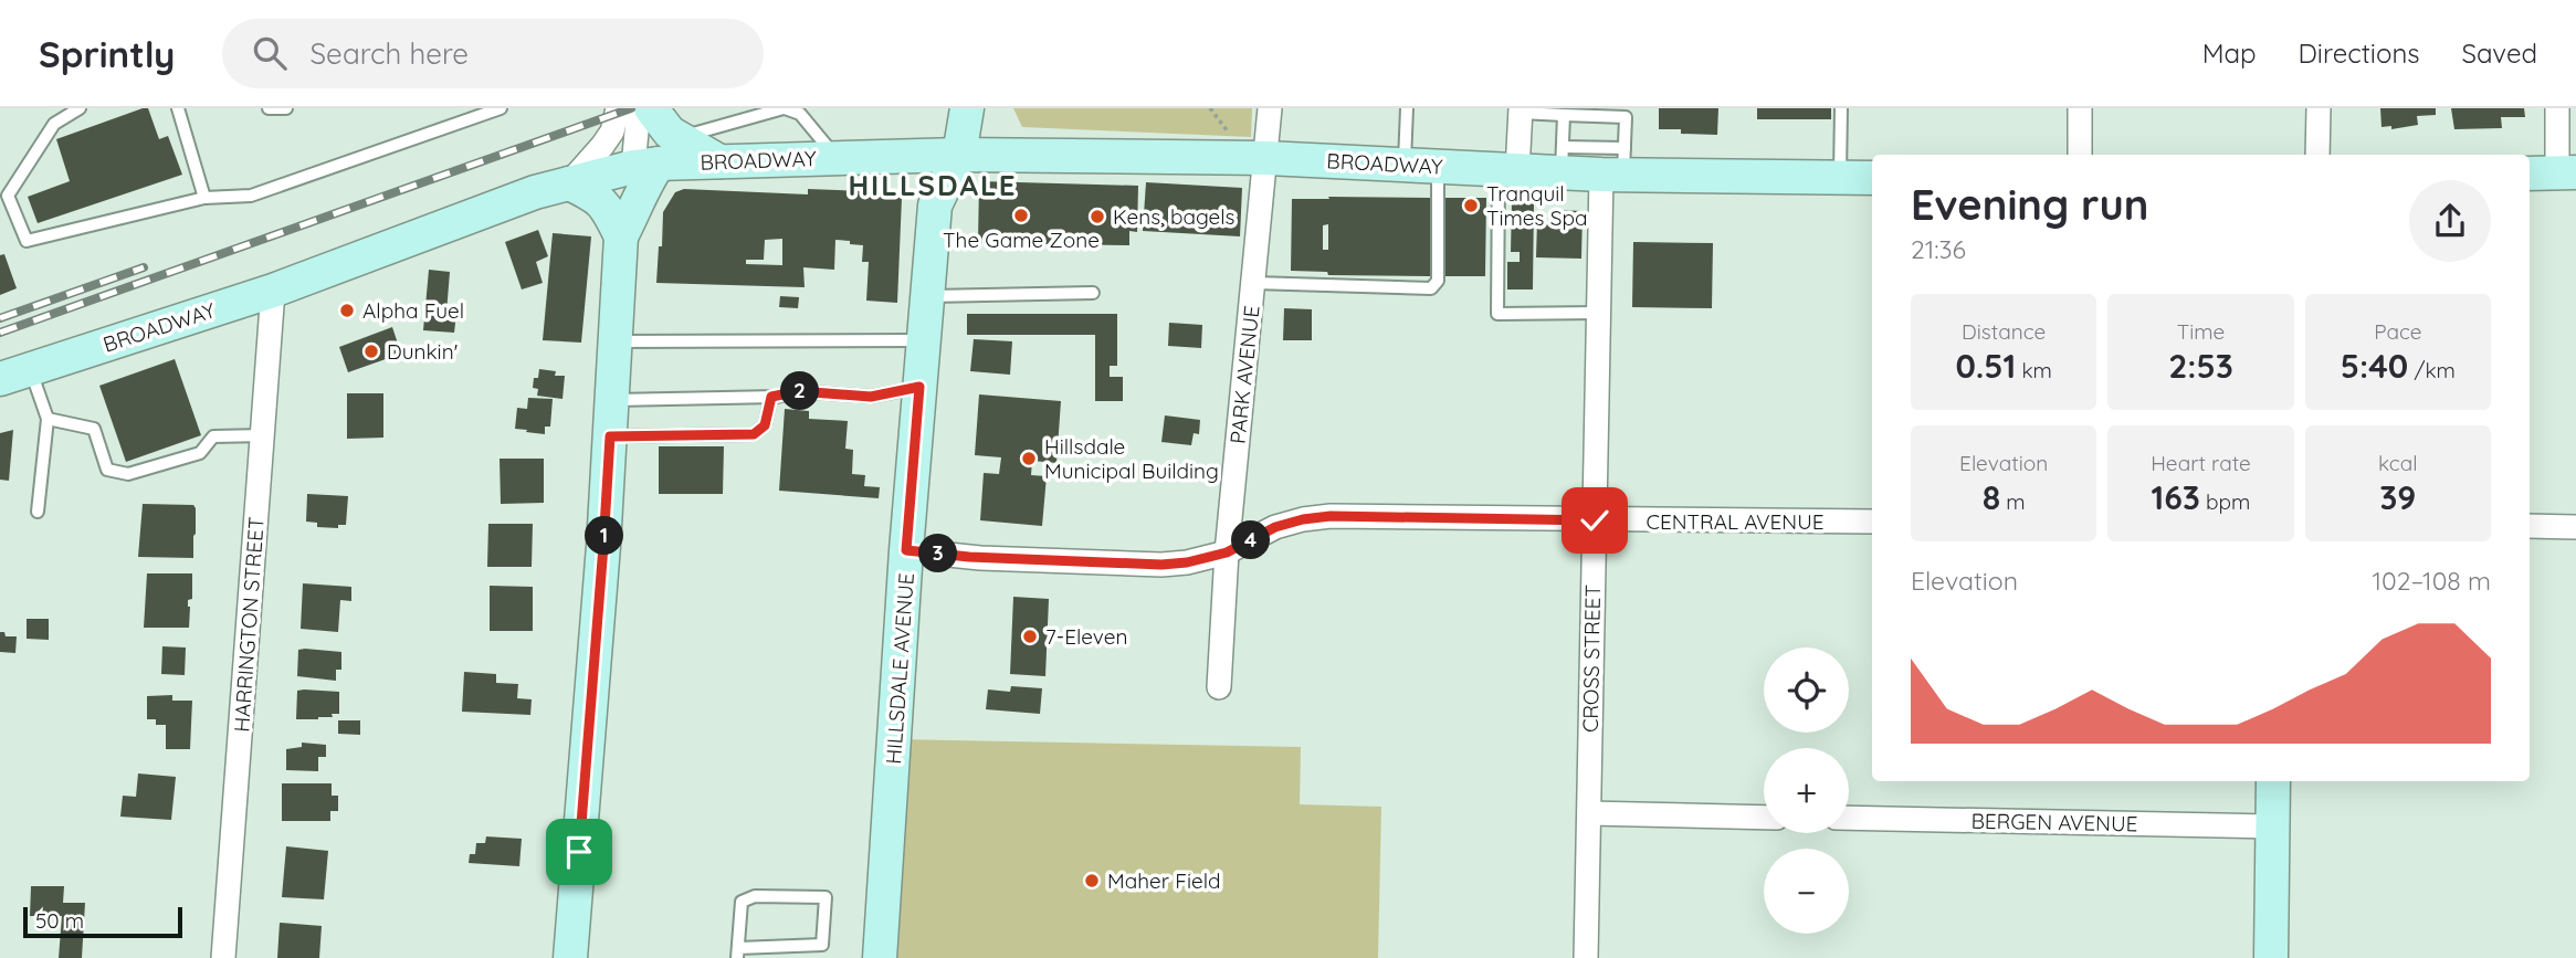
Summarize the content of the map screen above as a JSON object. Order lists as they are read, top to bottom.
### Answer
{
  "streets": {
    "street": [
      "BROADWAY",
      "PARK AVENUE",
      "CENTRAL AVENUE",
      "HARRINGTON STREET",
      "CROSS STREET",
      "HILLSDALE AVENUE",
      "BERGEN AVENUE"
    ]
  },
  "crossings": [
    ["BROADWAY", "PARK AVENUE"],
    ["BROADWAY", "HARRINGTON STREET"],
    ["BROADWAY", "CROSS STREET"],
    ["BROADWAY", "HILLSDALE AVENUE"],
    ["PARK AVENUE", "CENTRAL AVENUE"],
    ["CENTRAL AVENUE", "CROSS STREET"],
    ["CENTRAL AVENUE", "HILLSDALE AVENUE"]
  ],
  "districts": ["HILLSDALE"],
  "places": [
    "Tranquil Times Spa",
    "The Game Zone",
    "Kens, bagels",
    "Alpha Fuel",
    "Dunkin'",
    "Hillsdale Municipal Building",
    "7-Eleven",
    "Maher Field"
  ],
  "scale_bar": "50 m",
  "page": {
    "header": "Sprintly",
    "search": "Search here",
    "nav": ["Map", "Directions", "Saved"],
    "heading": ["Evening run", "21:36"],
    "stats": [
      ["Distance", "0.51 km"],
      ["Time", "2:53"],
      ["Pace", "5:40 /km"],
      ["Elevation", "8 m"],
      ["Heart rate", "163 bpm"],
      ["kcal", "39"]
    ],
    "pins": [
      "2",
      "1",
      "4",
      "3"
    ],
    "chart": ["Elevation", "102–108 m"],
    "map_buttons": ["+", "−"],
    "scale": "50 m"
  }
}
